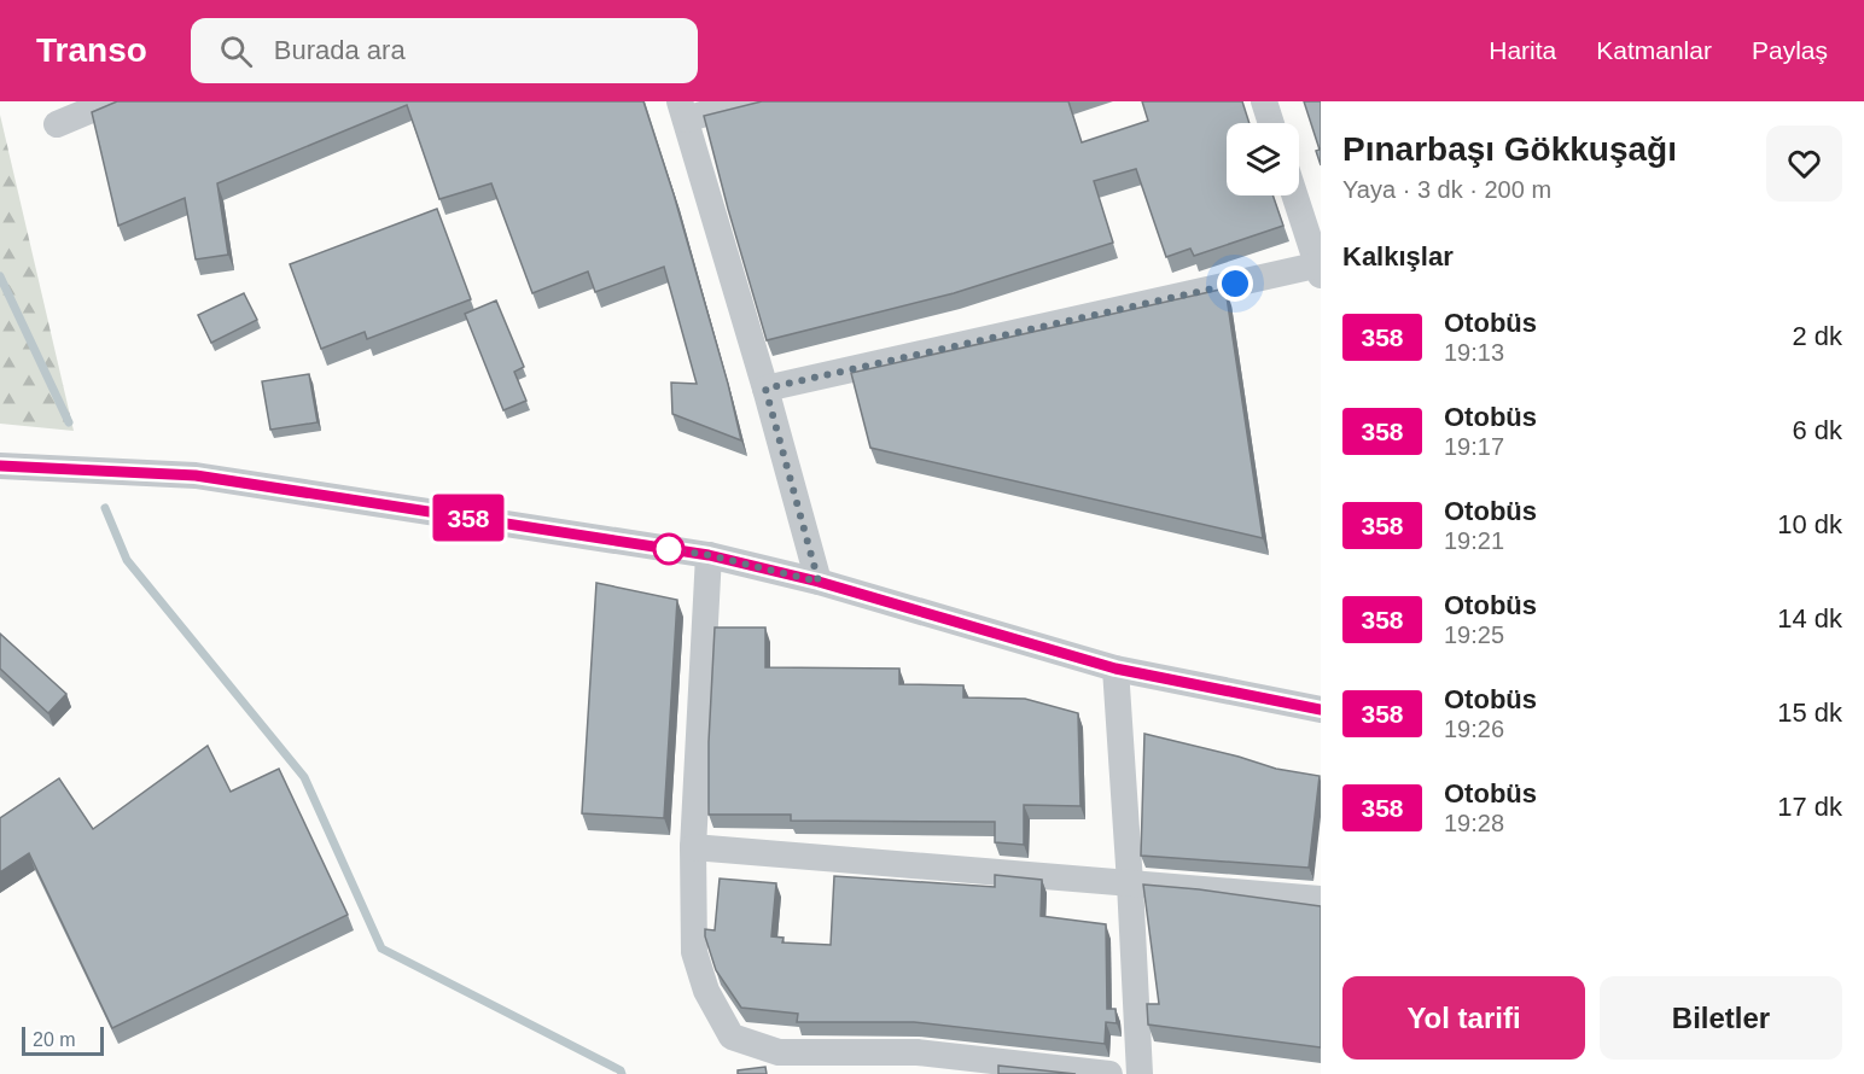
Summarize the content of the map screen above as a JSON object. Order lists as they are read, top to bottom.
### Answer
{
  "lines": ["bus line 358"],
  "scale_bar": "20 m",
  "page": {
    "header": "Transo",
    "search": "Burada ara",
    "nav": ["Harita", "Katmanlar", "Paylaş"],
    "on_map": "358",
    "heading": [
      ["Pınarbaşı Gökkuşağı", "Yaya · 3 dk · 200 m"],
      "Kalkışlar"
    ],
    "list": [
      {
        "mark": "358",
        "name": "Otobüs",
        "note": "19:13",
        "value": "2 dk"
      },
      {
        "mark": "358",
        "name": "Otobüs",
        "note": "19:17",
        "value": "6 dk"
      },
      {
        "mark": "358",
        "name": "Otobüs",
        "note": "19:21",
        "value": "10 dk"
      },
      {
        "mark": "358",
        "name": "Otobüs",
        "note": "19:25",
        "value": "14 dk"
      },
      {
        "mark": "358",
        "name": "Otobüs",
        "note": "19:26",
        "value": "15 dk"
      },
      {
        "mark": "358",
        "name": "Otobüs",
        "note": "19:28",
        "value": "17 dk"
      }
    ],
    "buttons": ["Yol tarifi", "Biletler"],
    "scale": "20 m"
  }
}
